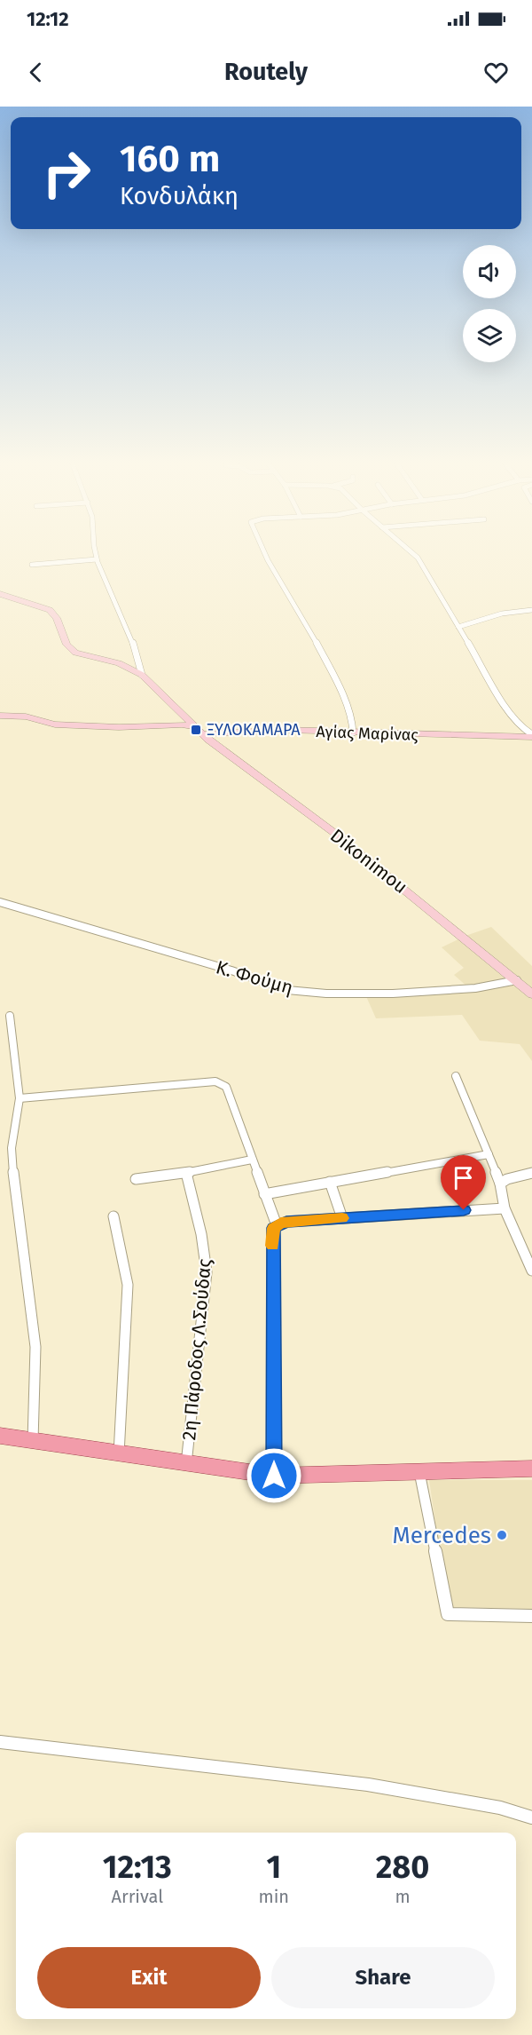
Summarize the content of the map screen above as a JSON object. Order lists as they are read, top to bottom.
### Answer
{
  "streets": {
    "main road": ["Αγίας Μαρίνας", "Dikonimou"],
    "street": ["Κ. Φούμη", "2η Πάροδος Λ.Σούδας"]
  },
  "crossings": [
    ["Αγίας Μαρίνας", "Dikonimou"],
    ["Dikonimou", "Κ. Φούμη"]
  ],
  "places": {
    "transit": ["ΞΥΛΟΚΑΜΑΡΑ"],
    "other": ["Mercedes"]
  },
  "page": {
    "status": "12:12",
    "header": "Routely",
    "turn": ["160 m", "Κονδυλάκη"],
    "eta": [
      "12:13",
      "Arrival",
      "1",
      "min",
      "280",
      "m"
    ],
    "buttons": ["Exit", "Share"]
  }
}
